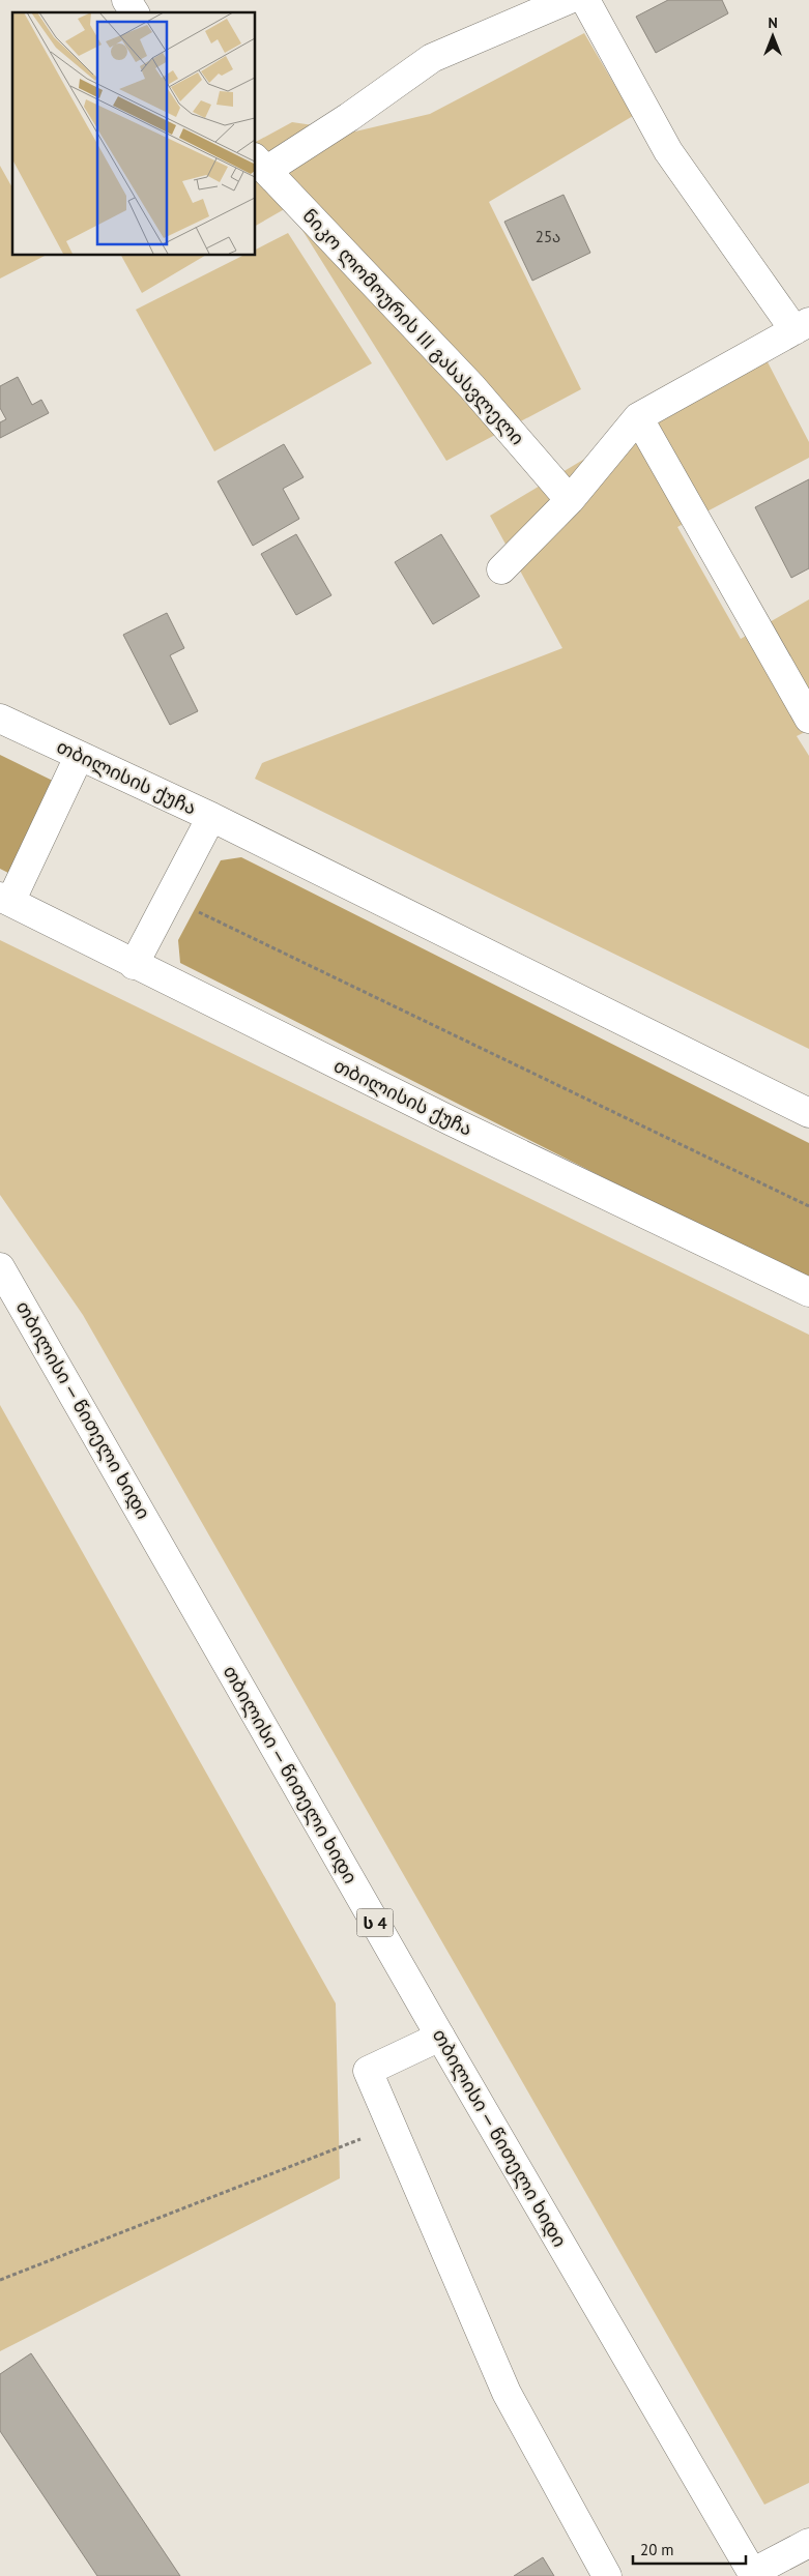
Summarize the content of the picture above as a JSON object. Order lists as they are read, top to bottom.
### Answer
{
  "streets": {
    "main road": [
      "ნიკო ლომოურის III გასასვლელი",
      "თბილისის ქუჩა",
      "თბილისი — წითელი ხიდი",
      "ს 4"
    ]
  },
  "house_numbers": ["25ა"],
  "scale_bar": "20 m",
  "north": "top"
}
